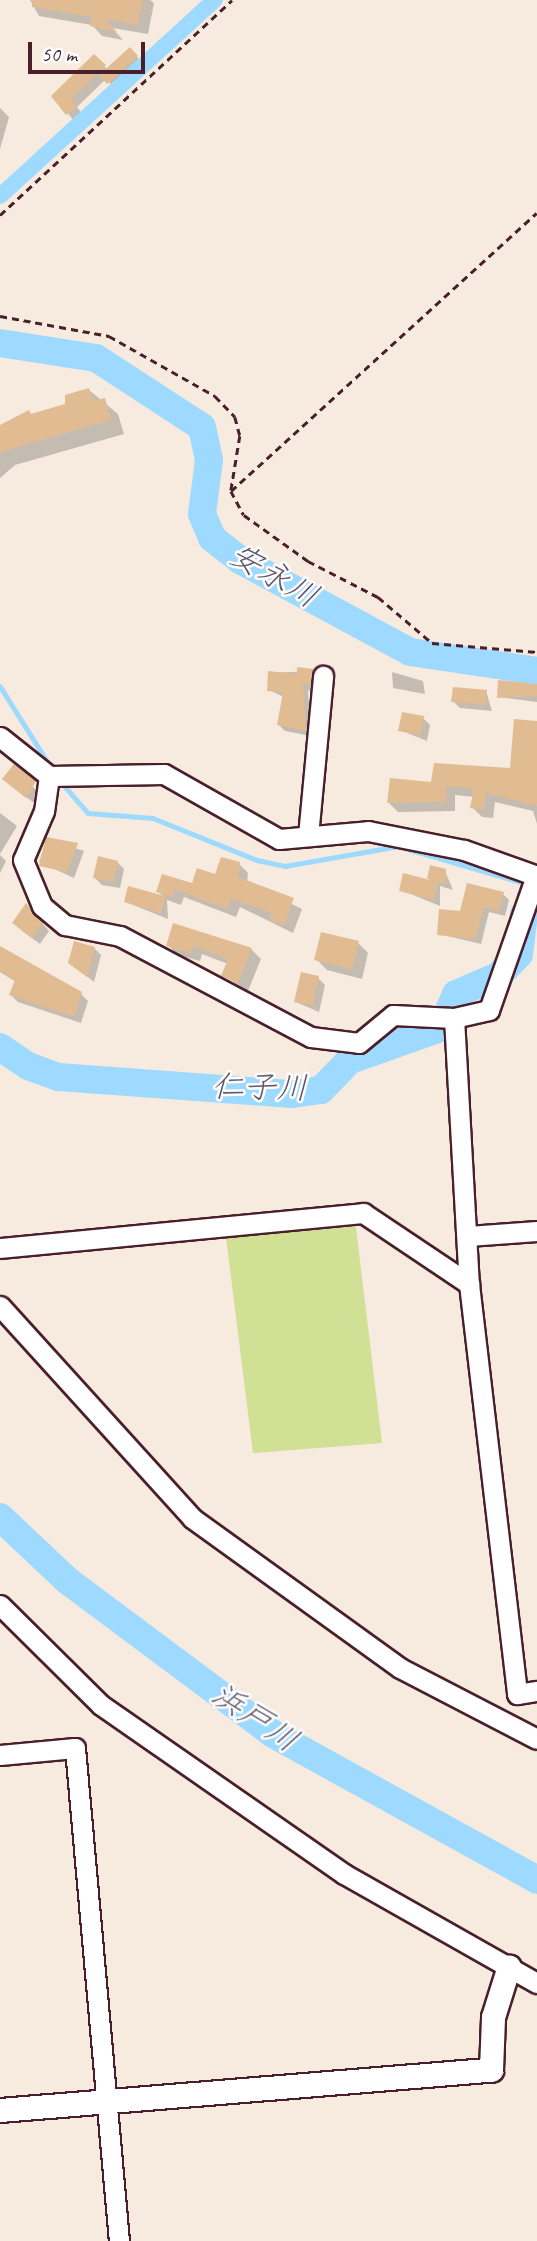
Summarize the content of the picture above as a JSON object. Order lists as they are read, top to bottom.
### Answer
{
  "water": ["安永川", "仁子川", "浜戸川"],
  "scale_bar": "50 m"
}
